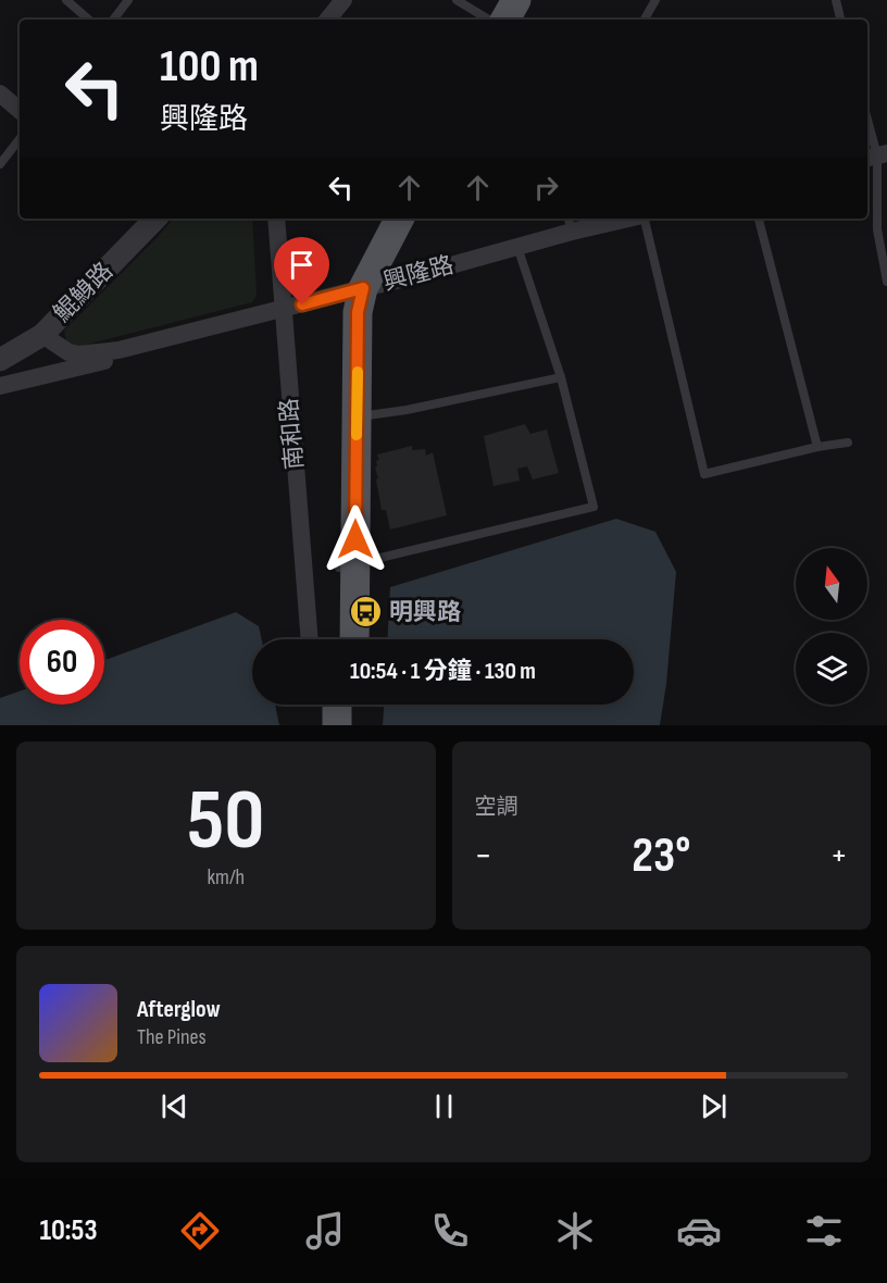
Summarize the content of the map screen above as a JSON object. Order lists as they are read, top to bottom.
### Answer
{
  "streets": {
    "street": ["興隆路", "鯤鯓路", "南和路"]
  },
  "crossings": [
    ["興隆路", "鯤鯓路"],
    ["興隆路", "南和路"]
  ],
  "places": {
    "bus stop": ["明興路"]
  },
  "north": "top",
  "page": {
    "turn": ["100 m", "興隆路"],
    "limit": "60",
    "trip": "10:54 · 1 分鐘 · 130 m",
    "tile": [
      ["50", "km/h"],
      "空調"
    ],
    "heat": ["−", "23°", "+"],
    "song": ["Afterglow", "The Pines"],
    "tabs": "10:53"
  }
}
